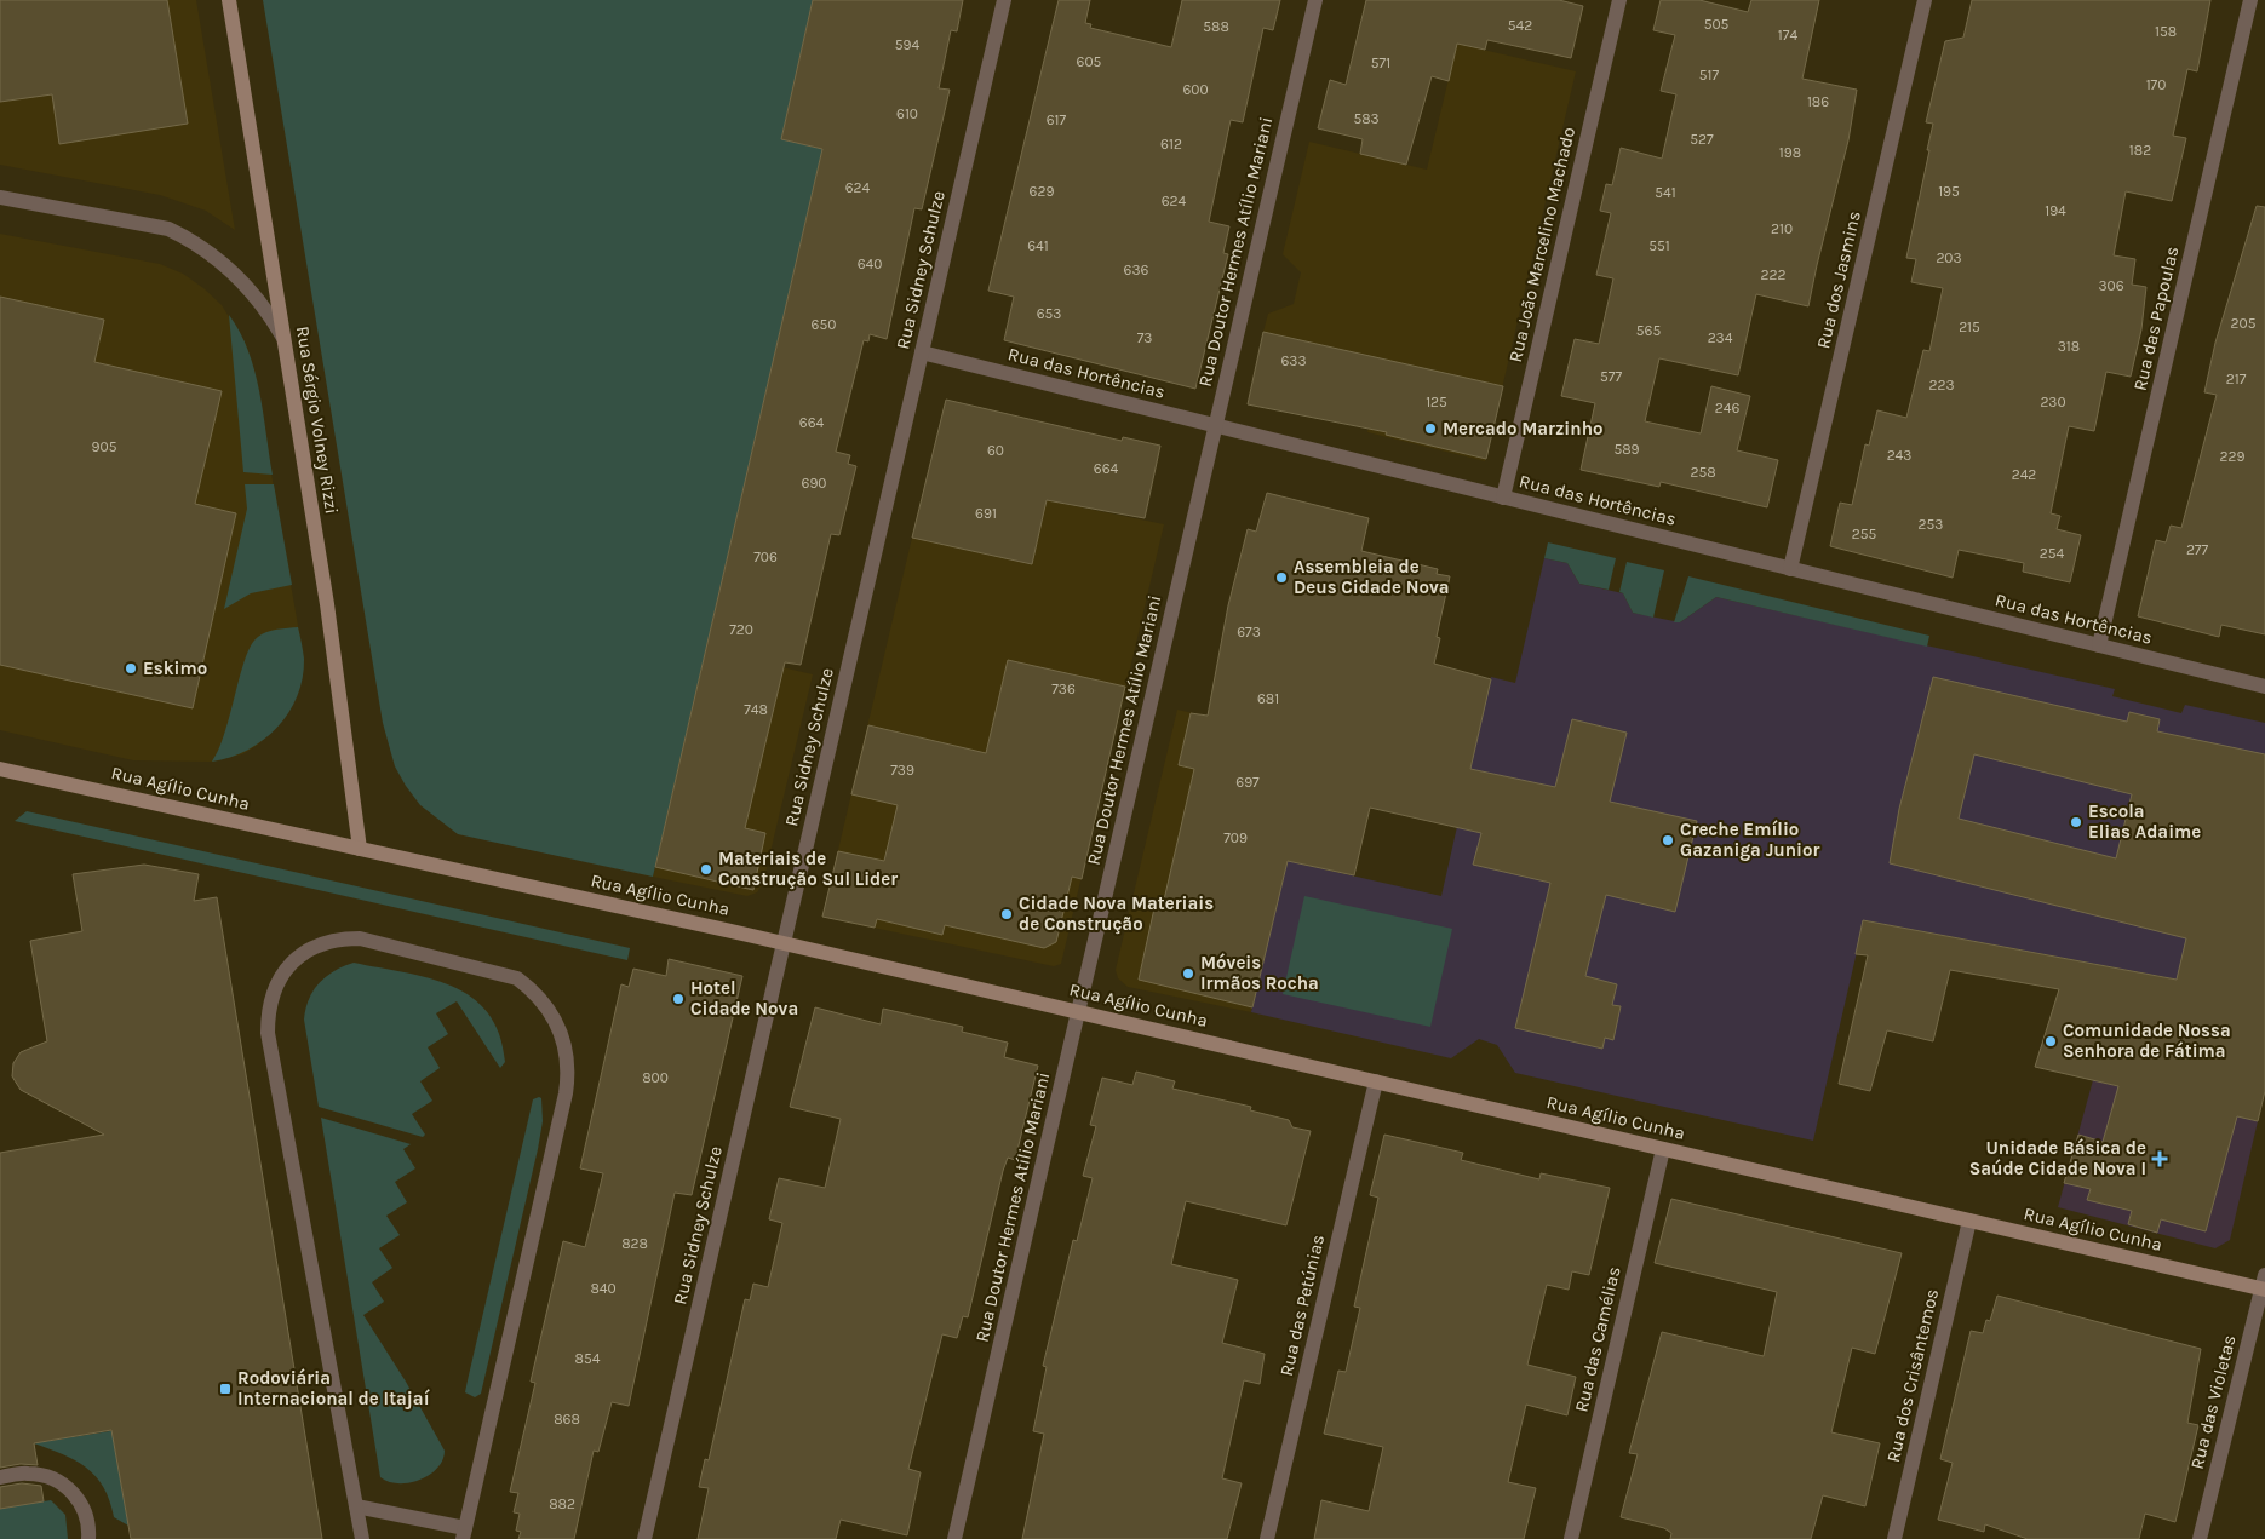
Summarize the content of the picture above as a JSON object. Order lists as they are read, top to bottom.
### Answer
{
  "streets": {
    "main road": ["Rua Sérgio Volney Rizzi", "Rua Agílio Cunha"],
    "street": [
      "Rua João Marcelino Machado",
      "Rua Doutor Hermes Atílio Mariani",
      "Rua Sidney Schulze",
      "Rua dos Jasmins",
      "Rua das Papoulas",
      "Rua das Hortências",
      "Rua das Petúnias",
      "Rua das Camélias",
      "Rua dos Crisântemos",
      "Rua das Violetas"
    ]
  },
  "crossings": [
    ["Rua João Marcelino Machado", "Rua das Hortências"],
    ["Rua Doutor Hermes Atílio Mariani", "Rua das Hortências"],
    ["Rua Doutor Hermes Atílio Mariani", "Rua Agílio Cunha"],
    ["Rua Sidney Schulze", "Rua das Hortências"],
    ["Rua Sidney Schulze", "Rua Agílio Cunha"],
    ["Rua dos Jasmins", "Rua das Hortências"],
    ["Rua das Papoulas", "Rua das Hortências"],
    ["Rua Sérgio Volney Rizzi", "Rua Agílio Cunha"],
    ["Rua Agílio Cunha", "Rua das Petúnias"],
    ["Rua Agílio Cunha", "Rua das Camélias"],
    ["Rua Agílio Cunha", "Rua dos Crisântemos"],
    ["Rua Agílio Cunha", "Rua das Violetas"]
  ],
  "places": {
    "other": [
      "Mercado Marzinho",
      "Assembleia de Deus Cidade Nova",
      "Eskimo",
      "Escola Elias Adaime",
      "Creche Emílio Gazaniga Junior",
      "Materiais de Construção Sul Lider",
      "Cidade Nova Materiais de Construção",
      "Móveis Irmãos Rocha",
      "Hotel Cidade Nova",
      "Comunidade Nossa Senhora de Fátima"
    ],
    "health": ["Unidade Básica de Saúde Cidade Nova I"],
    "transit": ["Rodoviária Internacional de Itajaí"]
  },
  "house_numbers": [
    "505",
    "542",
    "588",
    "158",
    "174",
    "594",
    "605",
    "571",
    "517",
    "170",
    "600",
    "186",
    "610",
    "583",
    "617",
    "527",
    "612",
    "182",
    "198",
    "624",
    "629",
    "195",
    "541",
    "624",
    "194",
    "210",
    "641",
    "551",
    "203",
    "640",
    "636",
    "222",
    "306",
    "653",
    "205",
    "650",
    "215",
    "565",
    "73",
    "234",
    "318",
    "633",
    "577",
    "217",
    "223",
    "125",
    "230",
    "246",
    "664",
    "905",
    "589",
    "60",
    "243",
    "229",
    "664",
    "258",
    "242",
    "690",
    "691",
    "253",
    "255",
    "277",
    "254",
    "706",
    "720",
    "673",
    "736",
    "681",
    "748",
    "739",
    "697",
    "709",
    "800",
    "828",
    "840",
    "854",
    "868",
    "882"
  ]
}
